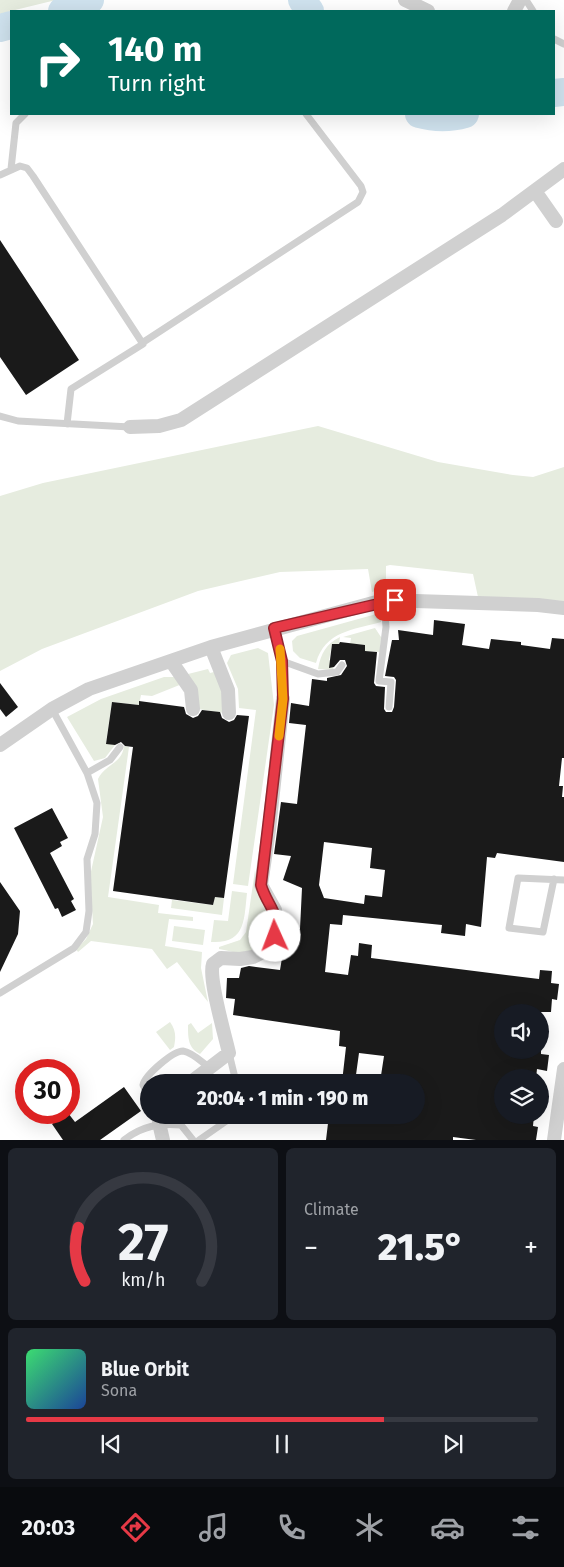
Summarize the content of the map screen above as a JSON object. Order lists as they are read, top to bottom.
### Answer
{
  "page": {
    "turn": ["140 m", "Turn right"],
    "limit": "30",
    "trip": "20:04 · 1 min · 190 m",
    "tile": "Climate",
    "heat": ["−", "21.5°", "+"],
    "song": ["Blue Orbit", "Sona"],
    "tabs": "20:03",
    "gauge": ["27", "km/h"]
  }
}
